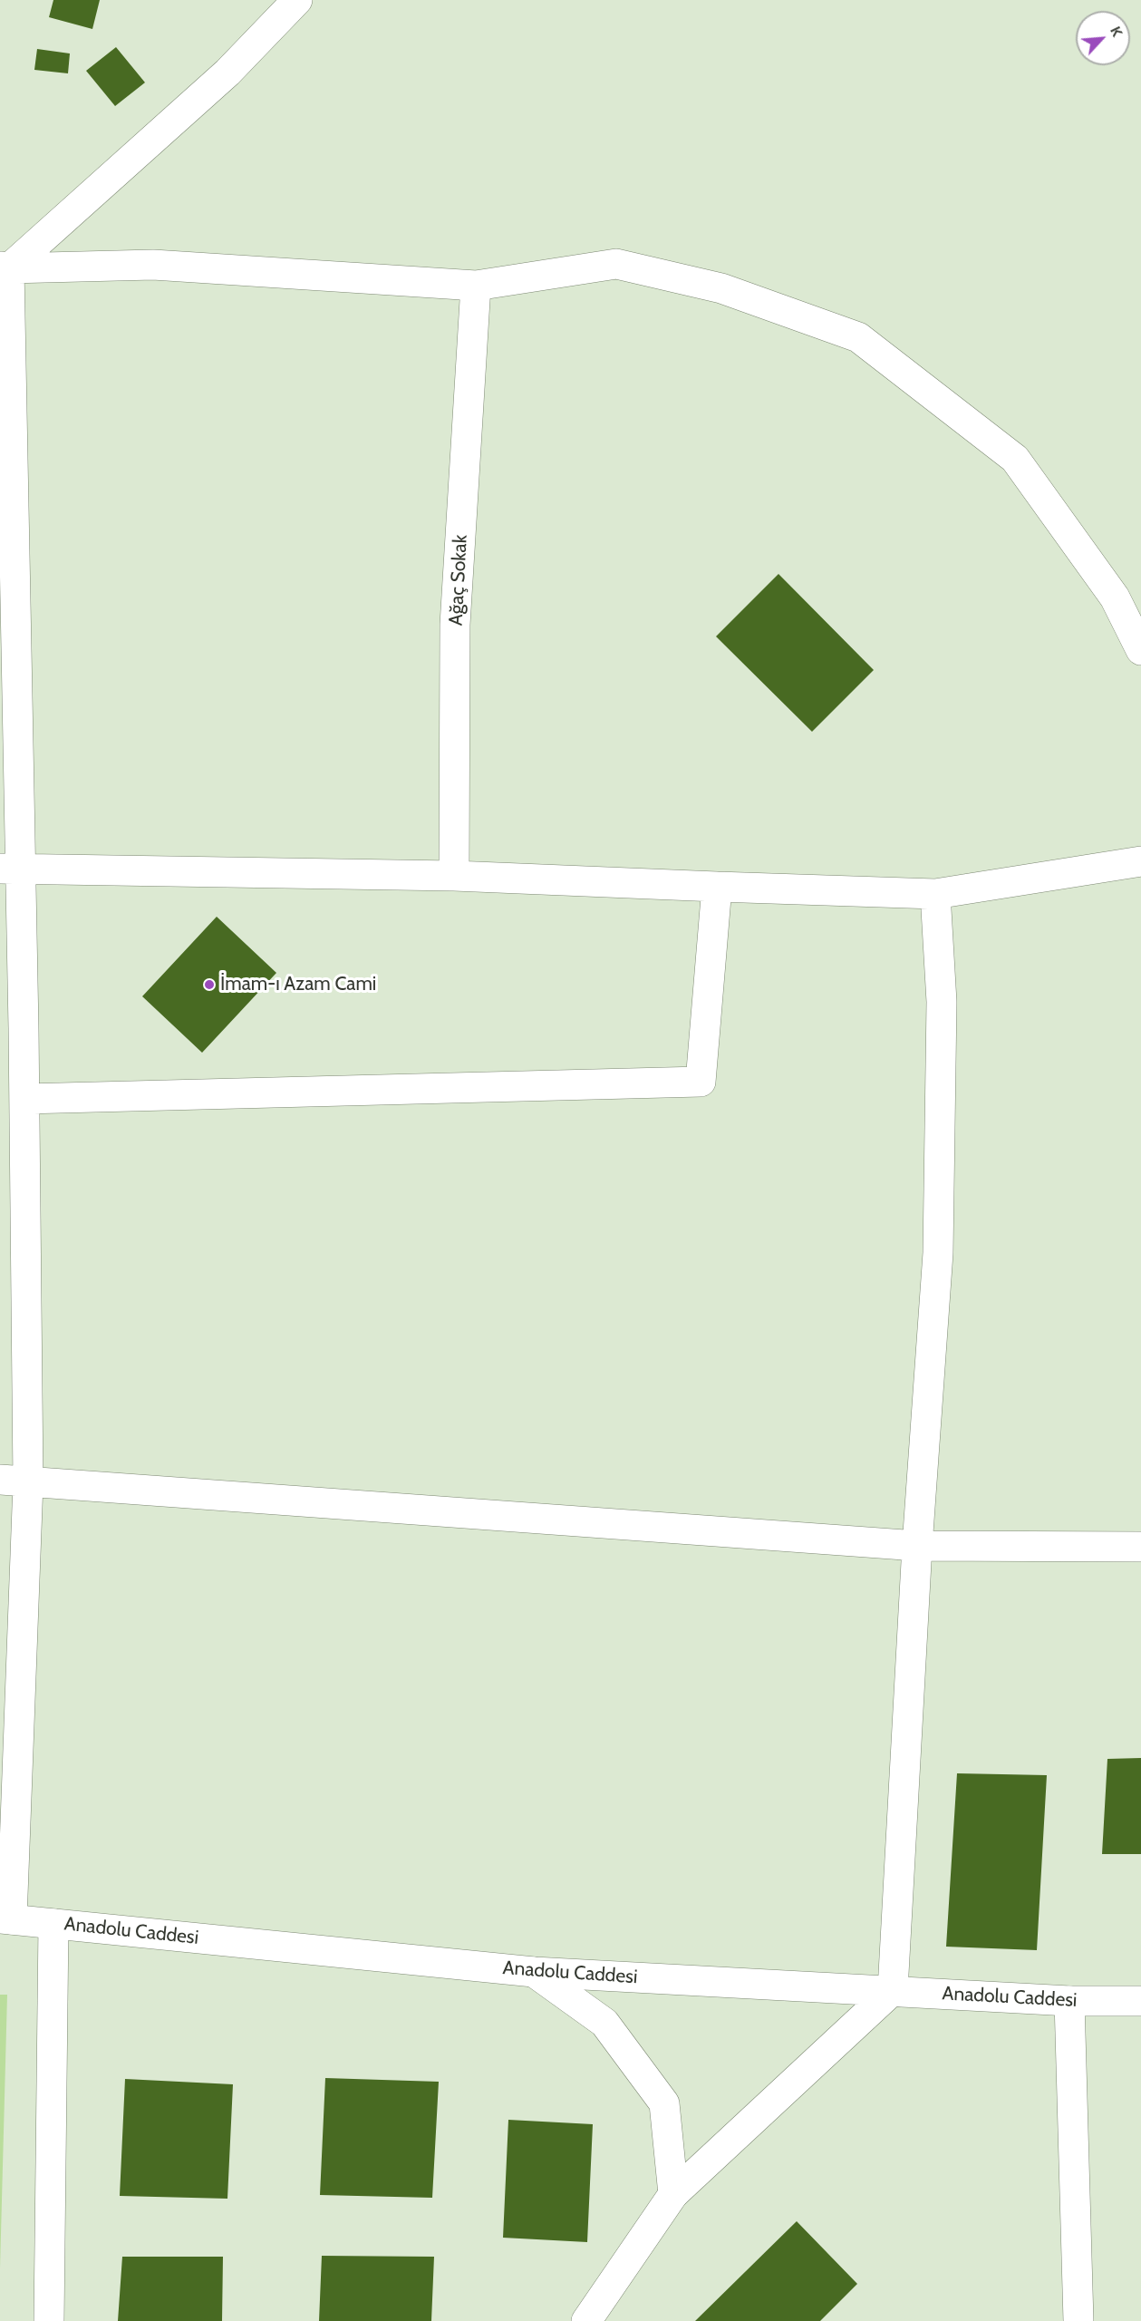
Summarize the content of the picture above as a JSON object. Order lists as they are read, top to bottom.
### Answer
{
  "streets": {
    "street": ["Ağaç Sokak", "Anadolu Caddesi"]
  },
  "places": ["İmam-ı Azam Cami"],
  "north": "top right"
}
